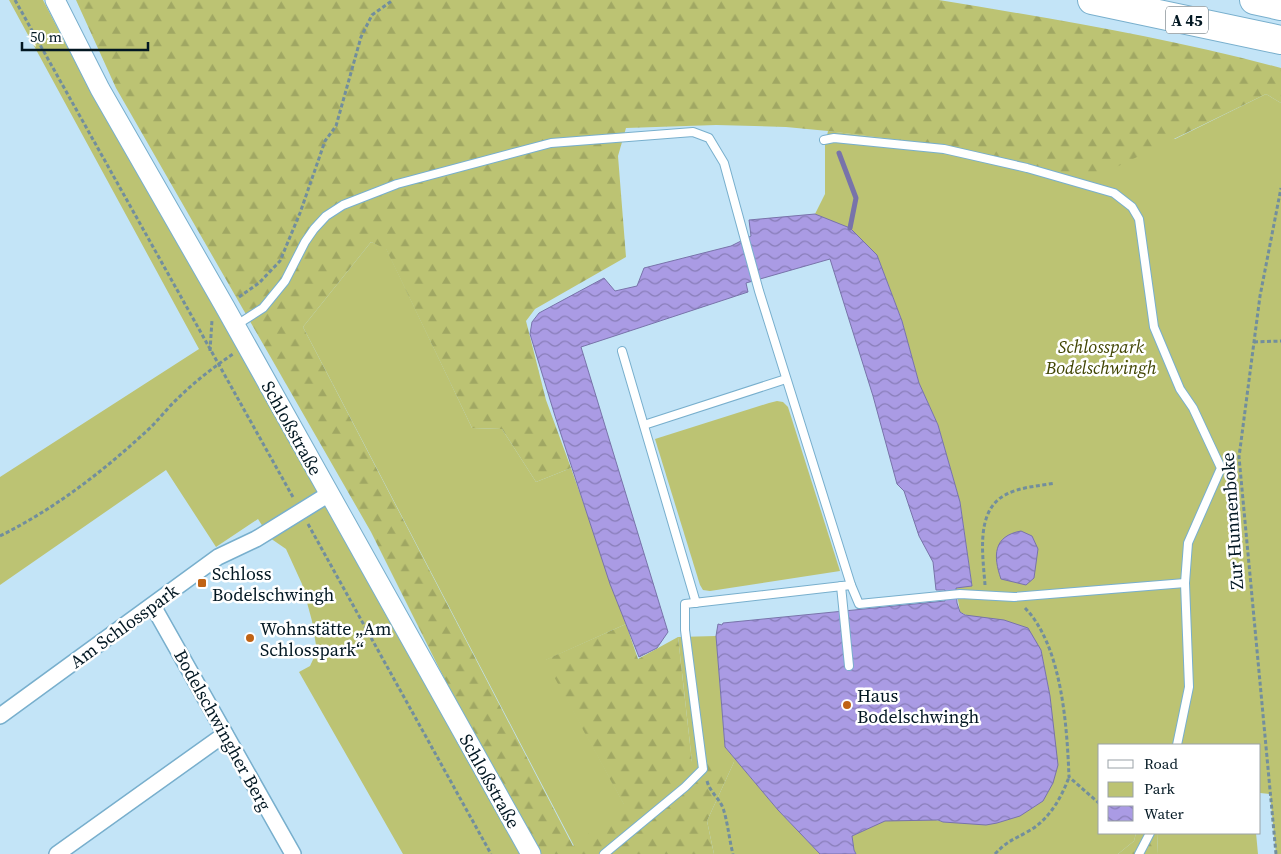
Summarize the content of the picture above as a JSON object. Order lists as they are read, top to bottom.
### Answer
{
  "streets": {
    "highway": ["A 45"],
    "street": ["Schloßstraße", "Am Schlosspark", "Bodelschwingher Berg"],
    "path": ["Zur Hunnenboke"]
  },
  "crossings": [
    ["Schloßstraße", "Am Schlosspark"],
    ["Am Schlosspark", "Bodelschwingher Berg"]
  ],
  "parks": ["Schlosspark Bodelschwingh"],
  "places": {
    "transit": ["Schloss Bodelschwingh"],
    "other": ["Wohnstätte „Am Schlosspark“", "Haus Bodelschwingh"]
  },
  "legend": ["Road", "Park", "Water"],
  "scale_bar": "50 m"
}
